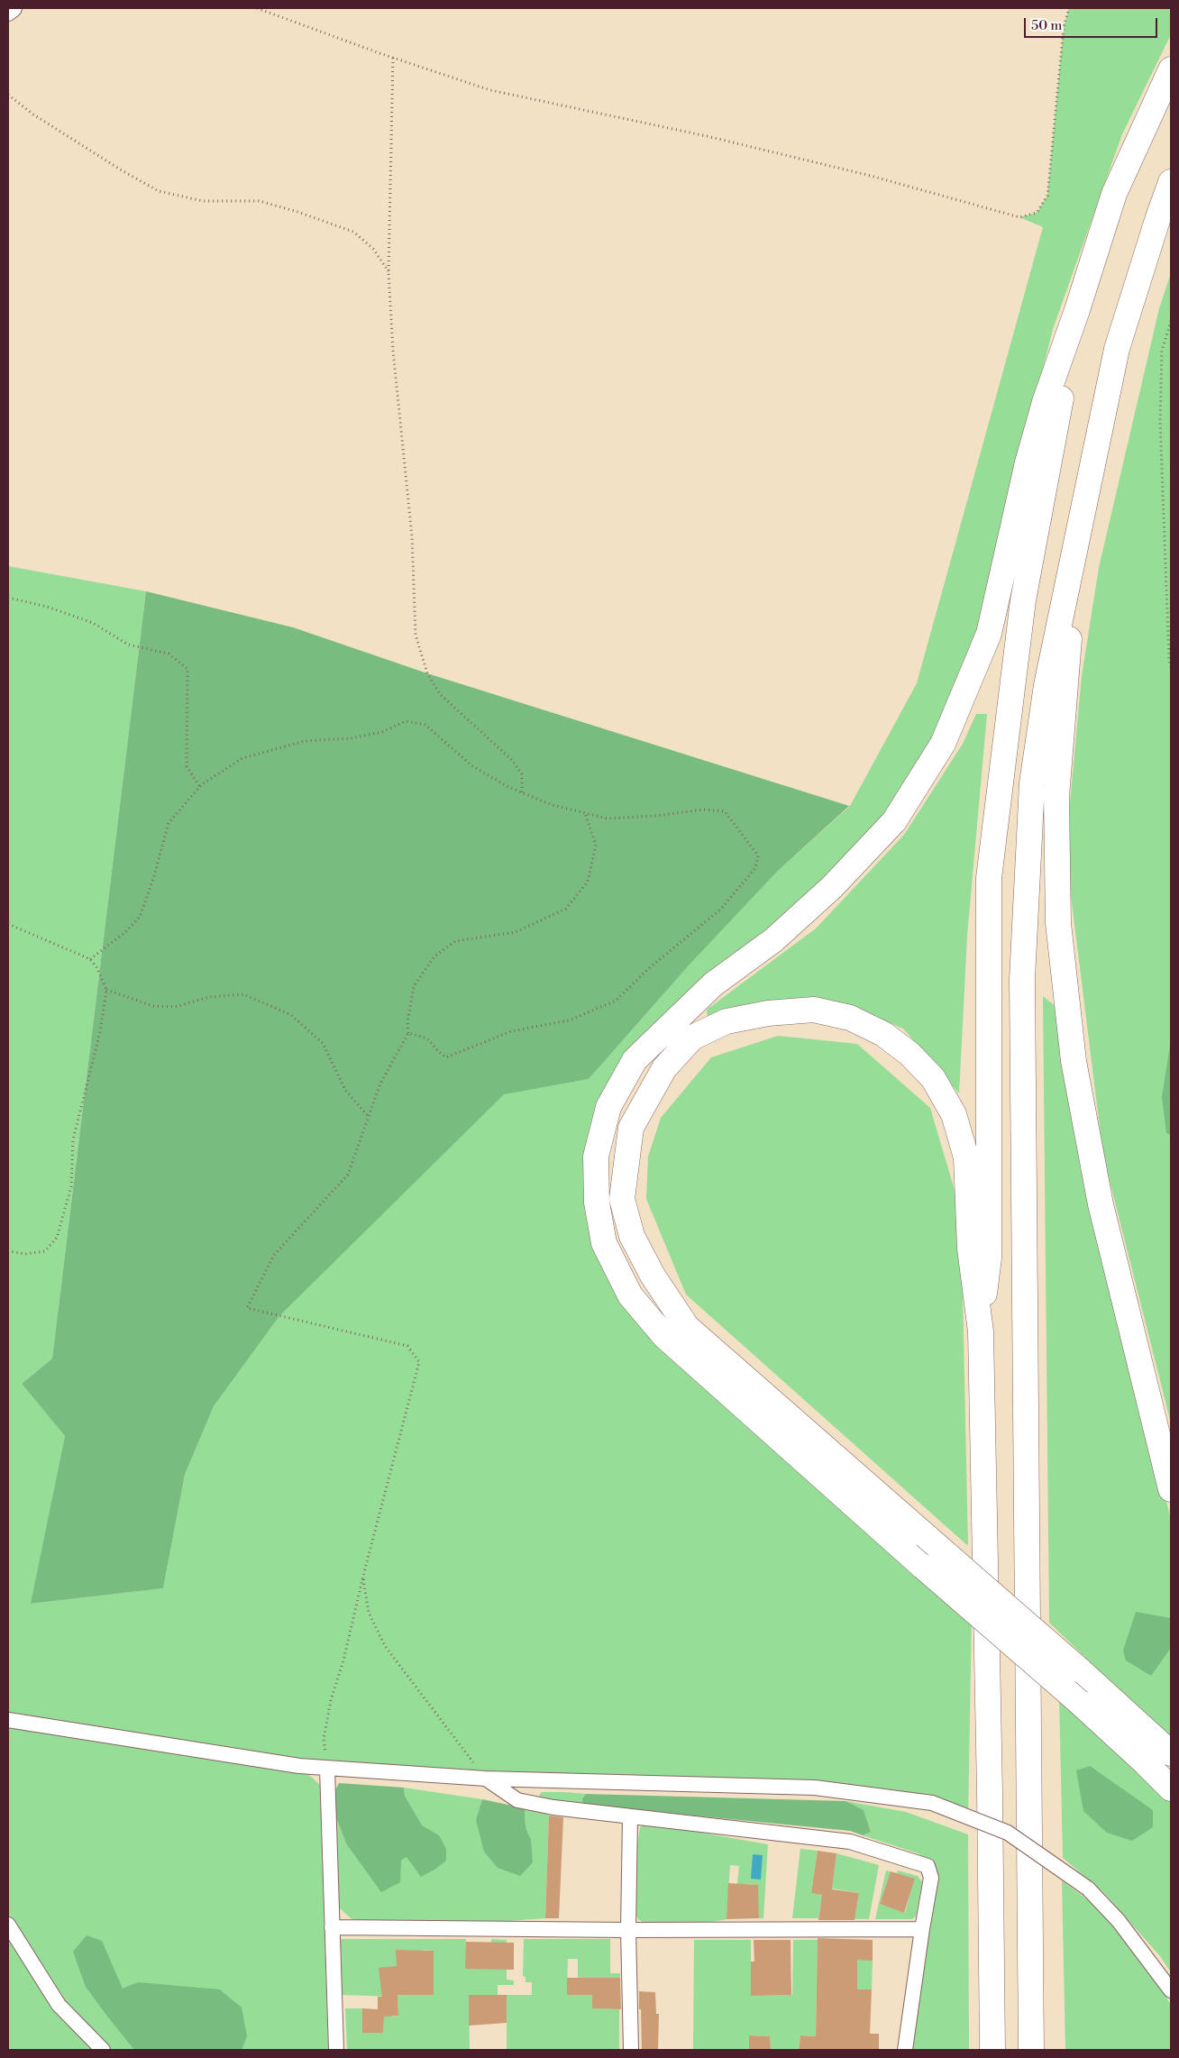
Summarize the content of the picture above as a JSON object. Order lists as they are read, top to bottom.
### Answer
{
  "scale_bar": "50 m"
}
